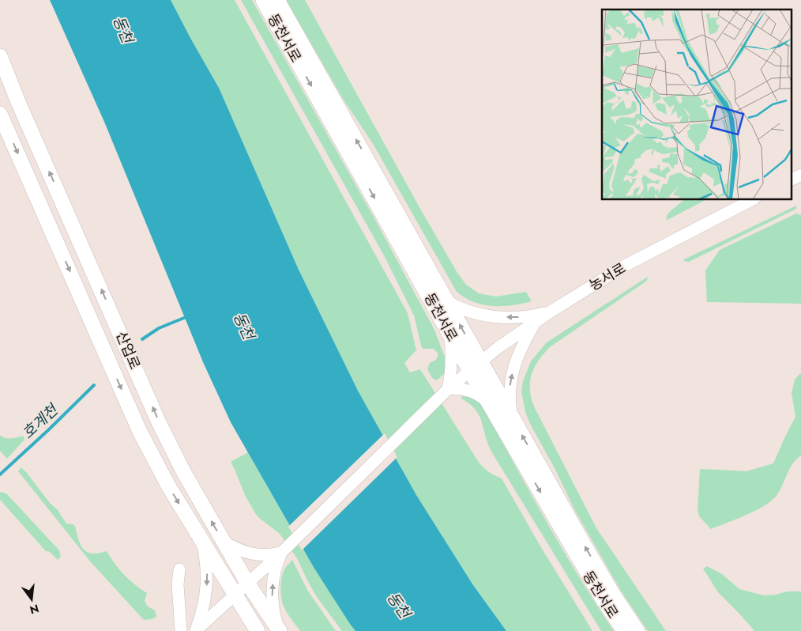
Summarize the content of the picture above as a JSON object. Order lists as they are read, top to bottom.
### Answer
{
  "streets": {
    "main road": ["동천서로", "산업로"],
    "street": ["농서로"]
  },
  "crossings": [
    ["동천서로", "농서로"],
    ["농서로", "산업로"]
  ],
  "water": ["동천", "호계천"],
  "north": "bottom"
}
